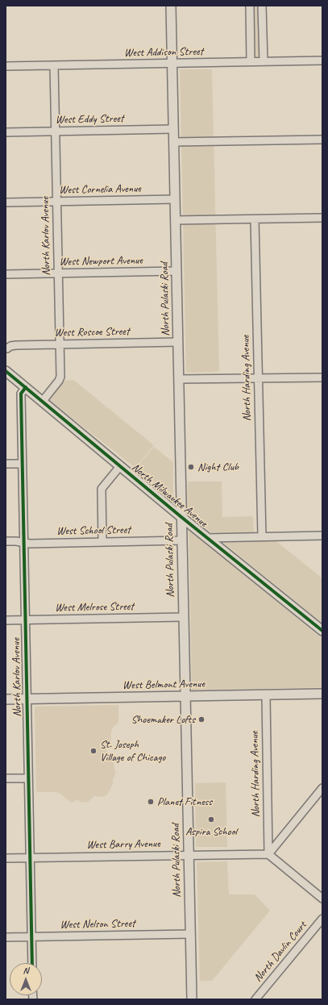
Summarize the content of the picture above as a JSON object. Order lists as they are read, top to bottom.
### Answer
{
  "streets": {
    "main road": ["North Pulaski Road", "North Milwaukee Avenue", "West Belmont Avenue"],
    "street": [
      "West Addison Street",
      "West Eddy Street",
      "West Cornelia Avenue",
      "North Karlov Avenue",
      "West Newport Avenue",
      "West Roscoe Street",
      "North Harding Avenue",
      "West School Street",
      "West Melrose Street",
      "West Barry Avenue",
      "West Nelson Street",
      "North Davlin Court"
    ]
  },
  "crossings": [
    ["West Addison Street", "North Karlov Avenue"],
    ["West Addison Street", "North Pulaski Road"],
    ["West Eddy Street", "North Karlov Avenue"],
    ["West Eddy Street", "North Pulaski Road"],
    ["West Cornelia Avenue", "North Karlov Avenue"],
    ["West Cornelia Avenue", "North Pulaski Road"],
    ["North Karlov Avenue", "West Newport Avenue"],
    ["North Karlov Avenue", "West Roscoe Street"],
    ["North Karlov Avenue", "North Milwaukee Avenue"],
    ["North Karlov Avenue", "West School Street"],
    ["North Karlov Avenue", "West Melrose Street"],
    ["North Karlov Avenue", "West Belmont Avenue"],
    ["North Karlov Avenue", "West Barry Avenue"],
    ["North Karlov Avenue", "West Nelson Street"],
    ["West Newport Avenue", "North Pulaski Road"],
    ["North Pulaski Road", "West Roscoe Street"],
    ["North Pulaski Road", "North Milwaukee Avenue"],
    ["North Pulaski Road", "West School Street"],
    ["North Pulaski Road", "West Melrose Street"],
    ["North Pulaski Road", "West Belmont Avenue"],
    ["North Pulaski Road", "West Barry Avenue"],
    ["North Pulaski Road", "West Nelson Street"],
    ["North Harding Avenue", "West Belmont Avenue"],
    ["North Harding Avenue", "West Barry Avenue"]
  ],
  "places": [
    "Night Club",
    "Shoemaker Lofts",
    "St. Joseph Village of Chicago",
    "Planet Fitness",
    "Aspira School"
  ],
  "north": "top"
}
